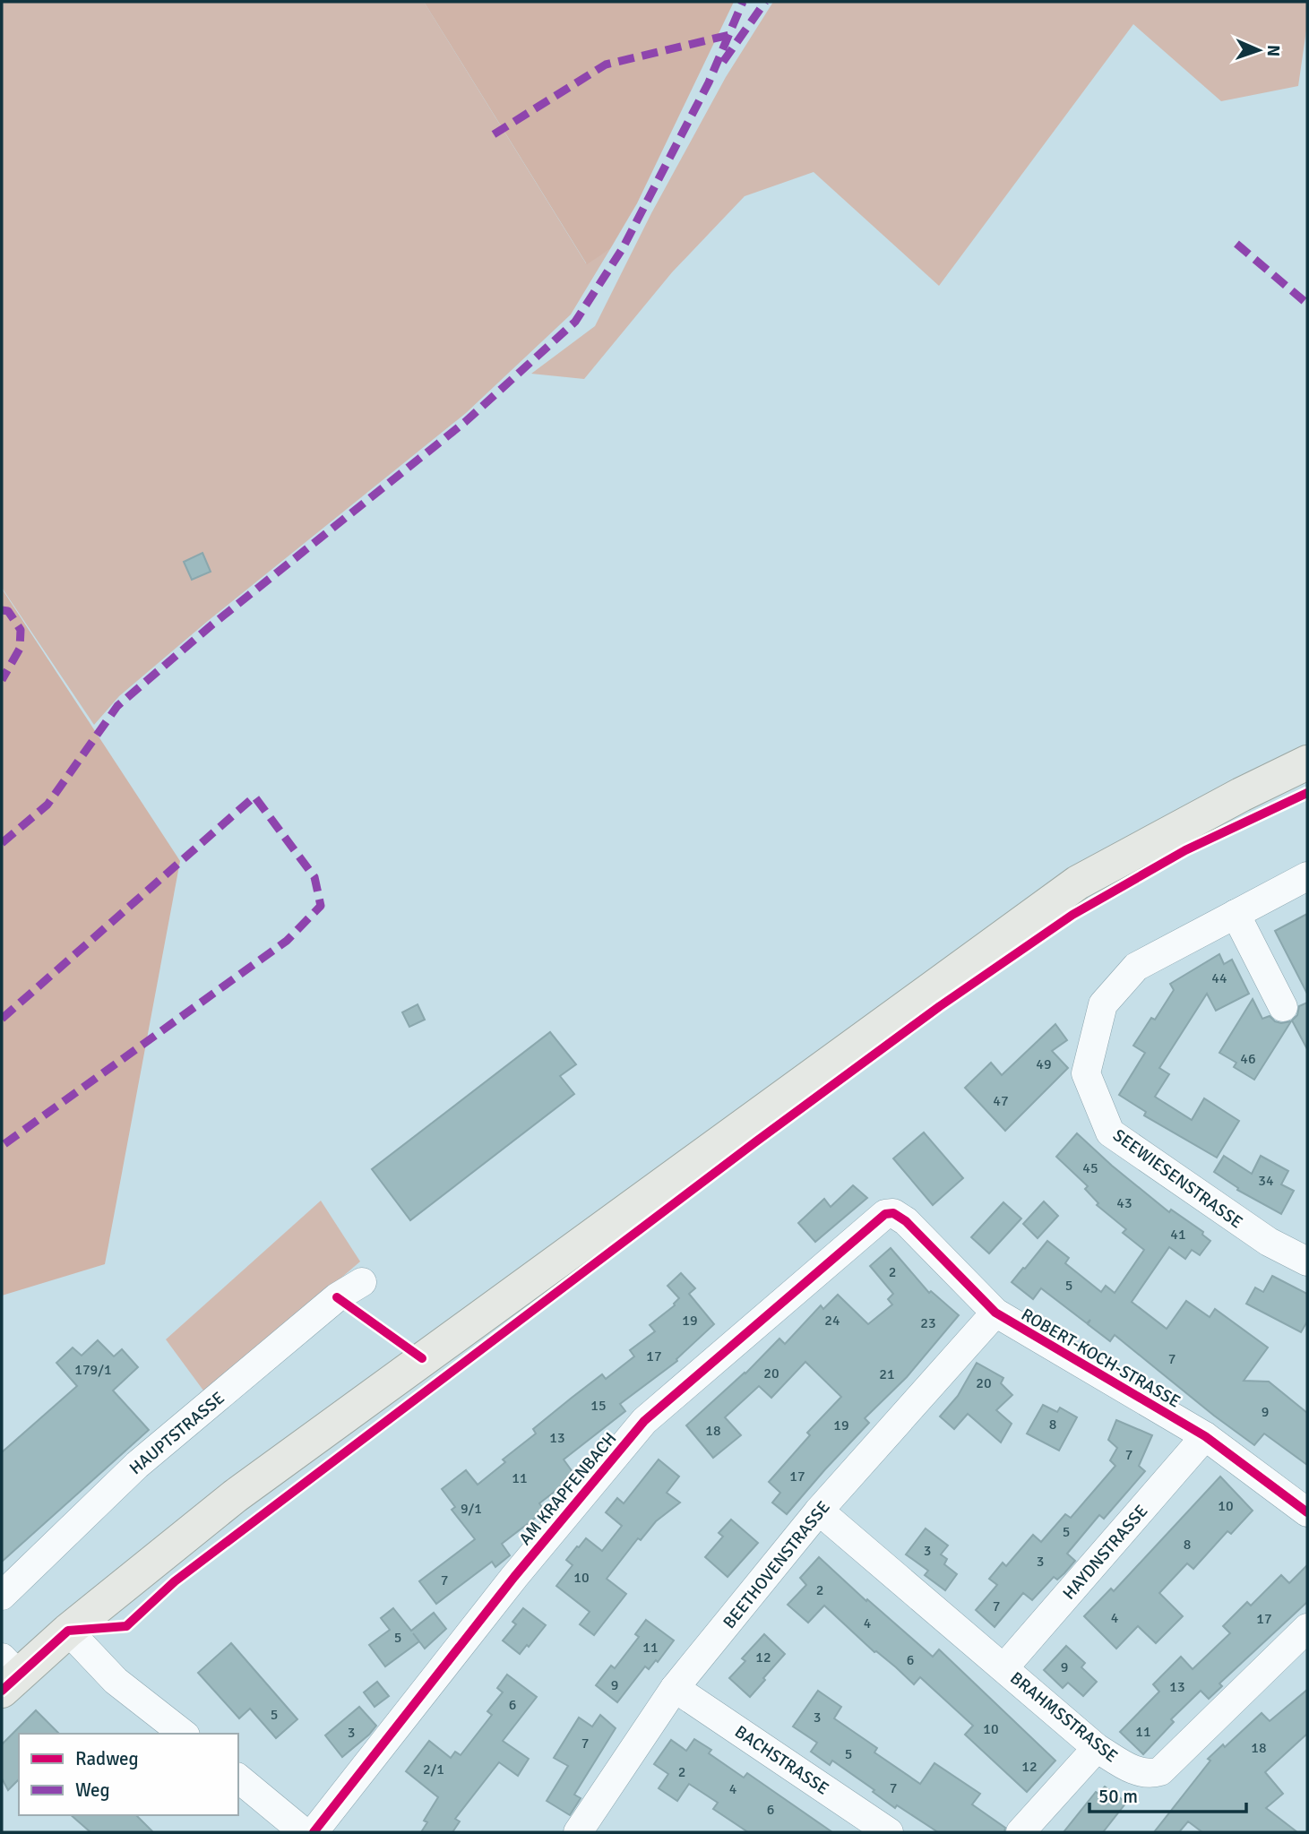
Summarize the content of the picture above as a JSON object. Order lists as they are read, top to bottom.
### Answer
{
  "streets": {
    "street": [
      "SEEWIESENSTRASSE",
      "ROBERT-KOCH-STRASSE",
      "HAUPTSTRASSE",
      "AM KRAPFENBACH",
      "HAYDNSTRASSE",
      "BEETHOVENSTRASSE",
      "BRAHMSSTRASSE",
      "BACHSTRASSE"
    ]
  },
  "crossings": [
    ["ROBERT-KOCH-STRASSE", "AM KRAPFENBACH"],
    ["ROBERT-KOCH-STRASSE", "HAYDNSTRASSE"],
    ["ROBERT-KOCH-STRASSE", "BEETHOVENSTRASSE"],
    ["HAYDNSTRASSE", "BRAHMSSTRASSE"],
    ["BEETHOVENSTRASSE", "BRAHMSSTRASSE"],
    ["BEETHOVENSTRASSE", "BACHSTRASSE"]
  ],
  "house_numbers": [
    "44",
    "46",
    "49",
    "47",
    "45",
    "34",
    "43",
    "41",
    "2",
    "5",
    "19",
    "24",
    "23",
    "17",
    "7",
    "179/1",
    "20",
    "21",
    "20",
    "15",
    "9",
    "8",
    "19",
    "18",
    "13",
    "7",
    "17",
    "11",
    "10",
    "9/1",
    "5",
    "8",
    "3",
    "3",
    "10",
    "7",
    "2",
    "7",
    "4",
    "17",
    "4",
    "5",
    "11",
    "12",
    "6",
    "9",
    "9",
    "13",
    "6",
    "5",
    "3",
    "10",
    "11",
    "3",
    "7",
    "18",
    "5",
    "12",
    "2/1",
    "2",
    "7",
    "4",
    "6"
  ],
  "legend": ["Radweg", "Weg"],
  "scale_bar": "50 m",
  "north": "right"
}
